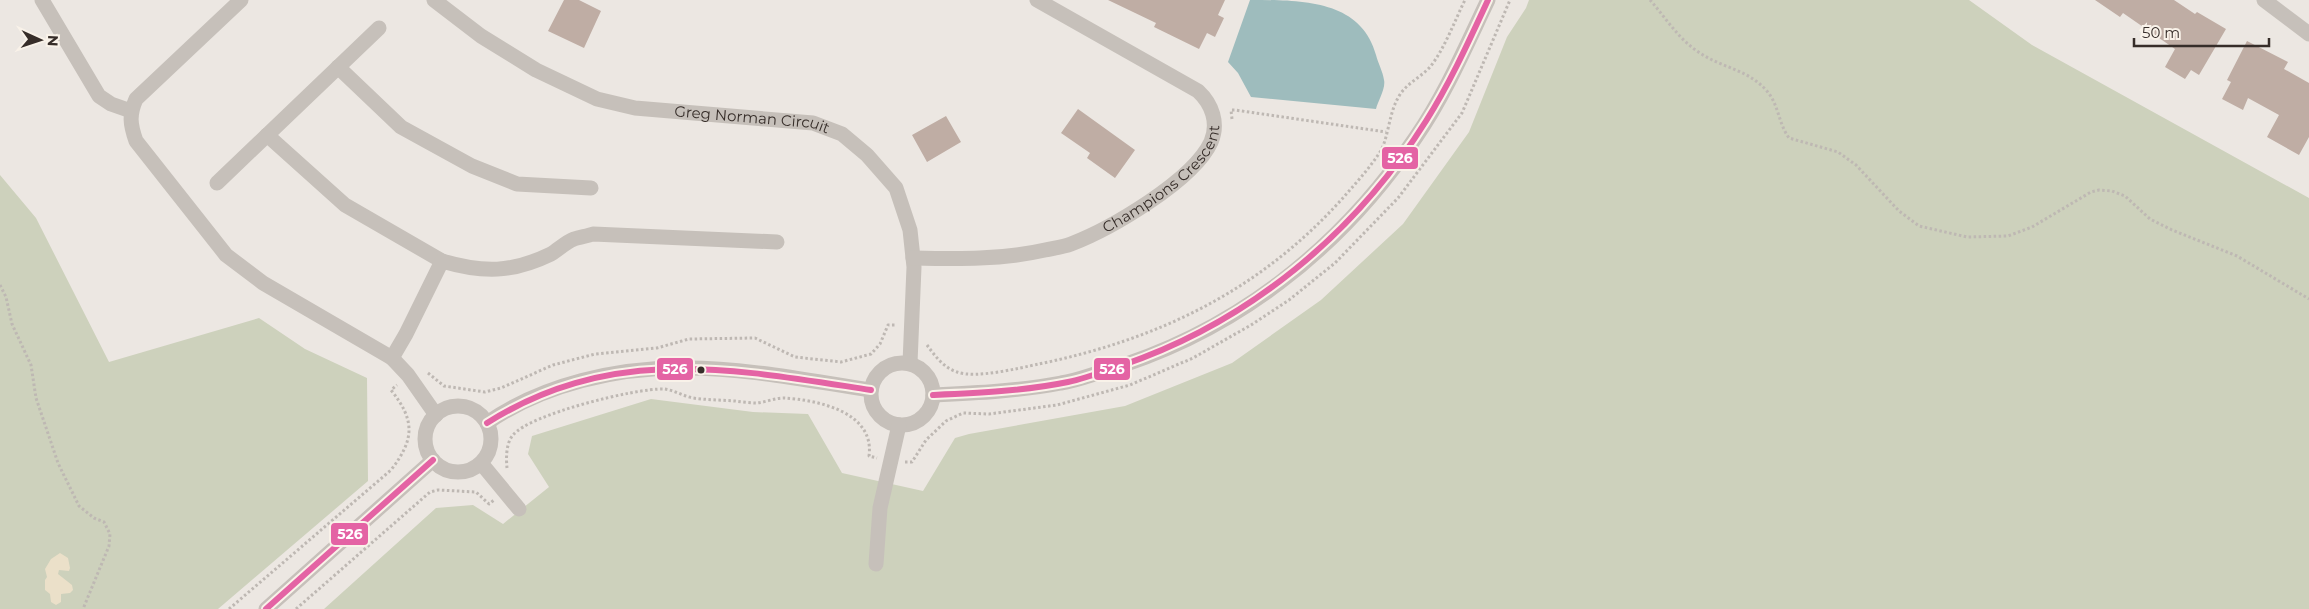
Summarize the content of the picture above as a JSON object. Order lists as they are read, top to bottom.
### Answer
{
  "streets": {
    "street": ["Greg Norman Circuit", "Champions Crescent"]
  },
  "crossings": [
    ["Greg Norman Circuit", "Champions Crescent"]
  ],
  "lines": ["transit line 526"],
  "scale_bar": "50 m",
  "north": "right"
}
